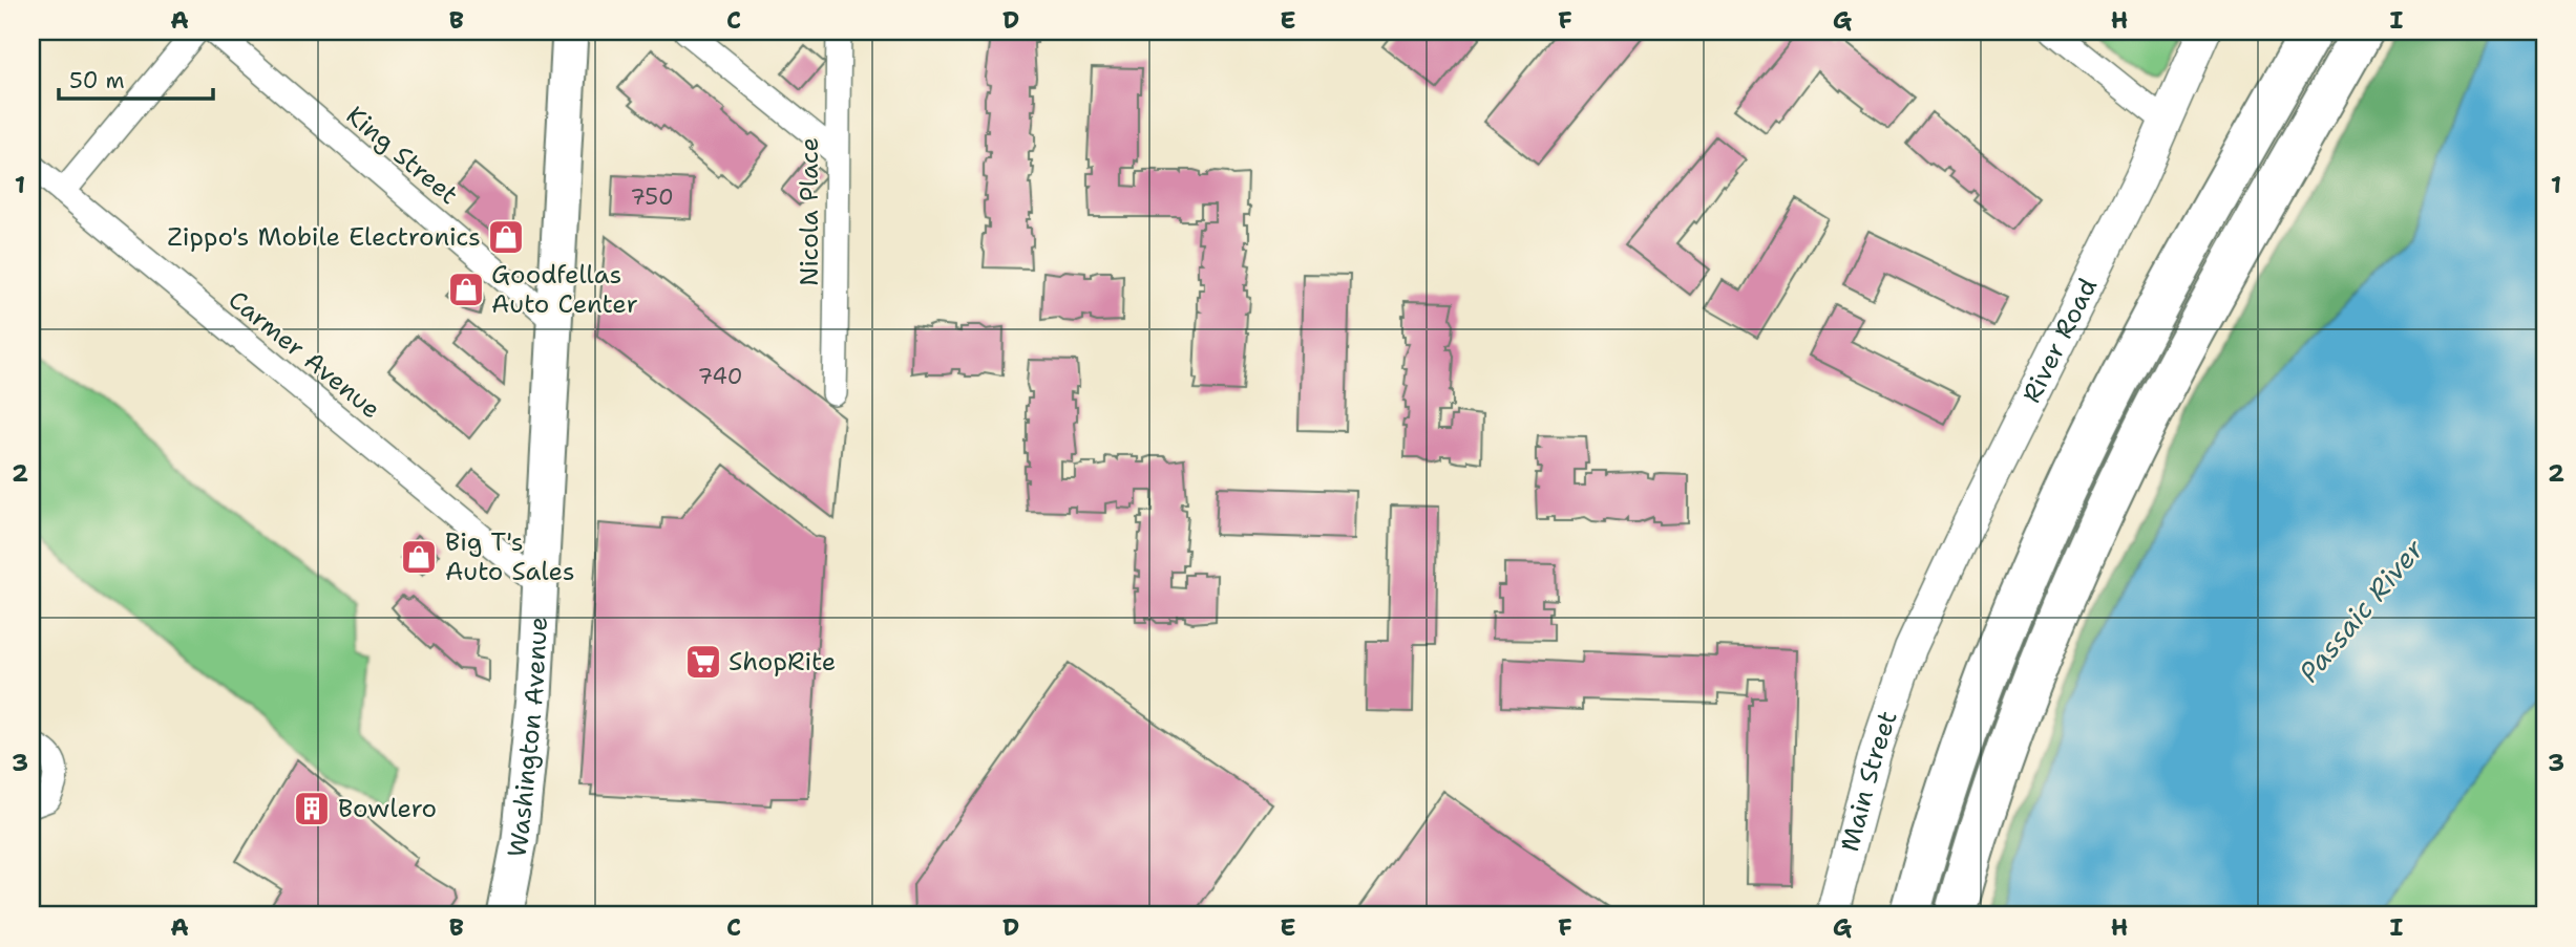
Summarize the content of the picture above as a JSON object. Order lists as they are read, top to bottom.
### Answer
{
  "streets": {
    "main road": ["Washington Avenue"],
    "street": [
      "King Street",
      "Nicola Place",
      "River Road",
      "Carmer Avenue",
      "Main Street"
    ]
  },
  "crossings": [
    ["King Street", "Washington Avenue"],
    ["River Road", "Main Street"],
    ["Carmer Avenue", "Washington Avenue"]
  ],
  "water": ["Passaic River"],
  "places": {
    "shop": ["Zippo's Mobile Electronics", "Goodfellas Auto Center", "Big T's Auto Sales"],
    "supermarket": ["ShopRite"],
    "building": ["Bowlero"]
  },
  "house_numbers": ["750", "740"],
  "scale_bar": "50 m",
  "grid": {
    "columns": [
      "A",
      "B",
      "C",
      "D",
      "E",
      "F",
      "G",
      "H",
      "I"
    ],
    "rows": ["1", "2", "3"]
  }
}
